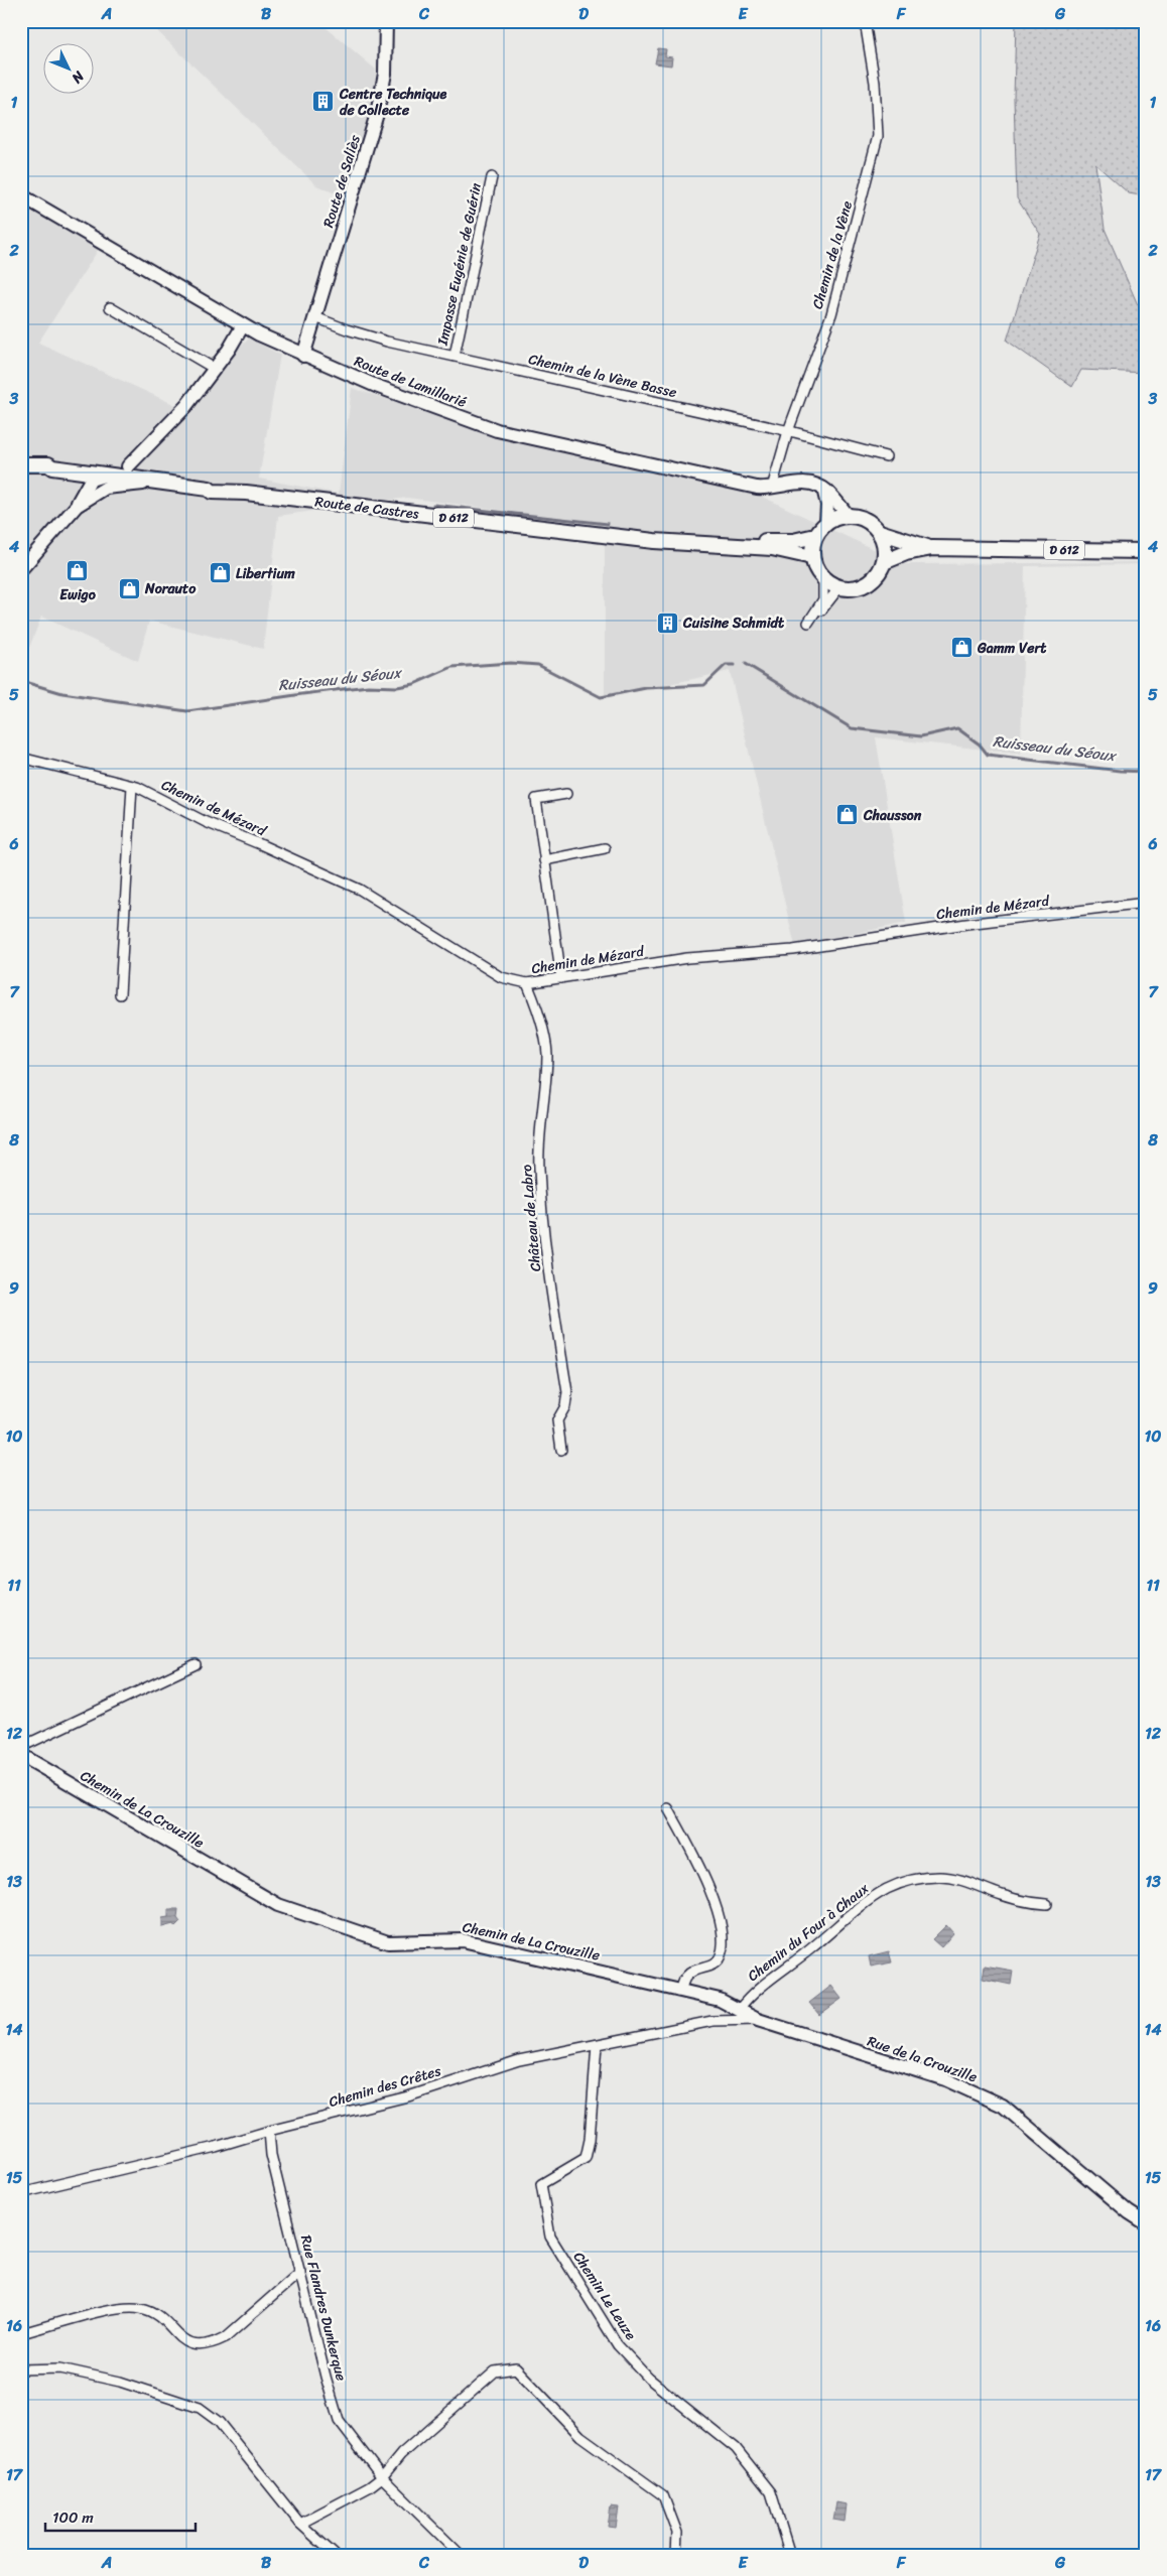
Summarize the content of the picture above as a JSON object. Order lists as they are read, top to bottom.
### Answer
{
  "streets": {
    "main road": ["Route de Castres", "D 612"],
    "street": [
      "Route de Saliès",
      "Chemin de la Vène",
      "Impasse Eugénie de Guérin",
      "Chemin de la Vène Basse",
      "Route de Lamillarié",
      "Chemin de Mézard",
      "Château de Labro",
      "Chemin de La Crouzille",
      "Chemin du Four à Chaux",
      "Rue de la Crouzille",
      "Chemin des Crêtes",
      "Chemin Le Leuze",
      "Rue Flandres Dunkerque"
    ]
  },
  "crossings": [
    ["Route de Saliès", "Chemin de la Vène Basse"],
    ["Route de Saliès", "Route de Lamillarié"],
    ["Chemin de la Vène", "Chemin de la Vène Basse"],
    ["Chemin de la Vène", "Route de Lamillarié"],
    ["Impasse Eugénie de Guérin", "Chemin de la Vène Basse"],
    ["Route de Castres", "D 612"],
    ["Chemin de Mézard", "Château de Labro"],
    ["Chemin de La Crouzille", "Chemin du Four à Chaux"],
    ["Chemin de La Crouzille", "Rue de la Crouzille"],
    ["Chemin du Four à Chaux", "Rue de la Crouzille"],
    ["Rue de la Crouzille", "Chemin des Crêtes"],
    ["Chemin des Crêtes", "Chemin Le Leuze"],
    ["Chemin des Crêtes", "Rue Flandres Dunkerque"]
  ],
  "water": ["Ruisseau du Séoux"],
  "places": {
    "building": ["Centre Technique de Collecte", "Cuisine Schmidt"],
    "shop": [
      "Ewigo",
      "Libertium",
      "Norauto",
      "Gamm Vert",
      "Chausson"
    ]
  },
  "scale_bar": "100 m",
  "north": "bottom right",
  "grid": {
    "columns": [
      "A",
      "B",
      "C",
      "D",
      "E",
      "F",
      "G"
    ],
    "rows": [
      "1",
      "2",
      "3",
      "4",
      "5",
      "6",
      "7",
      "8",
      "9",
      "10",
      "11",
      "12",
      "13",
      "14",
      "15",
      "16",
      "17"
    ]
  }
}
